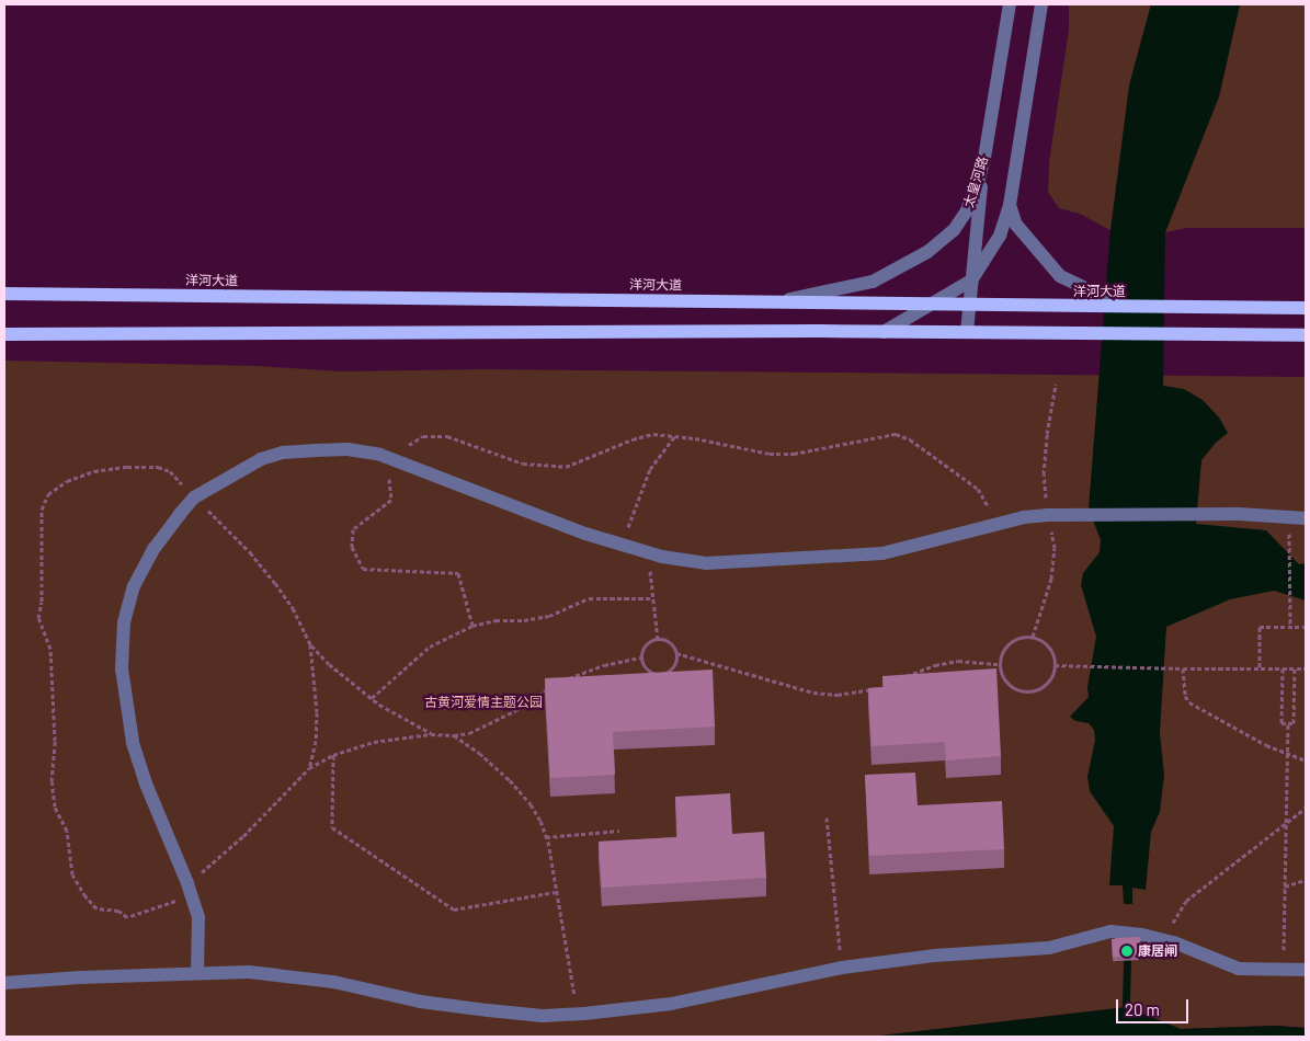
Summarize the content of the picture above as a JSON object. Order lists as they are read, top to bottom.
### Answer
{
  "streets": {
    "main road": ["洋河大道"],
    "street": ["太皇河路"]
  },
  "crossings": [
    ["太皇河路", "洋河大道"]
  ],
  "parks": ["古黄河爱情主题公园"],
  "places": ["康居闸"],
  "scale_bar": "20 m"
}
